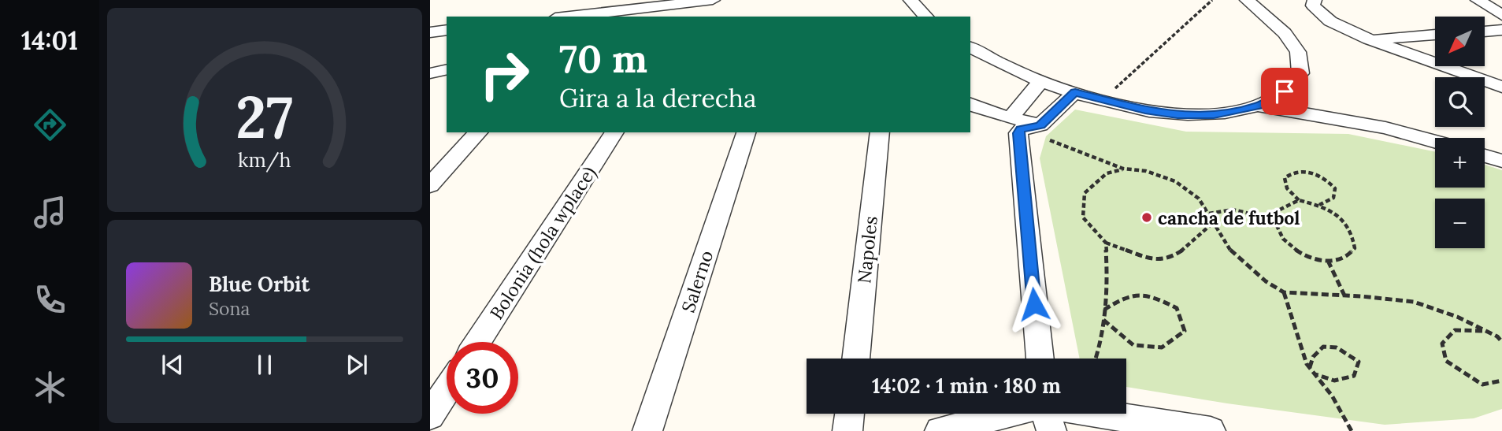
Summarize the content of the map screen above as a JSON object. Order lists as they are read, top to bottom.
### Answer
{
  "streets": {
    "street": ["Bolonia (hola wplace)", "Napoles", "Salerno"]
  },
  "places": ["cancha de futbol"],
  "north": "bottom left",
  "page": {
    "tabs": "14:01",
    "map_buttons": ["+", "−"],
    "turn": ["70 m", "Gira a la derecha"],
    "song": ["Blue Orbit", "Sona"],
    "limit": "30",
    "trip": "14:02 · 1 min · 180 m",
    "gauge": ["27", "km/h"]
  }
}
